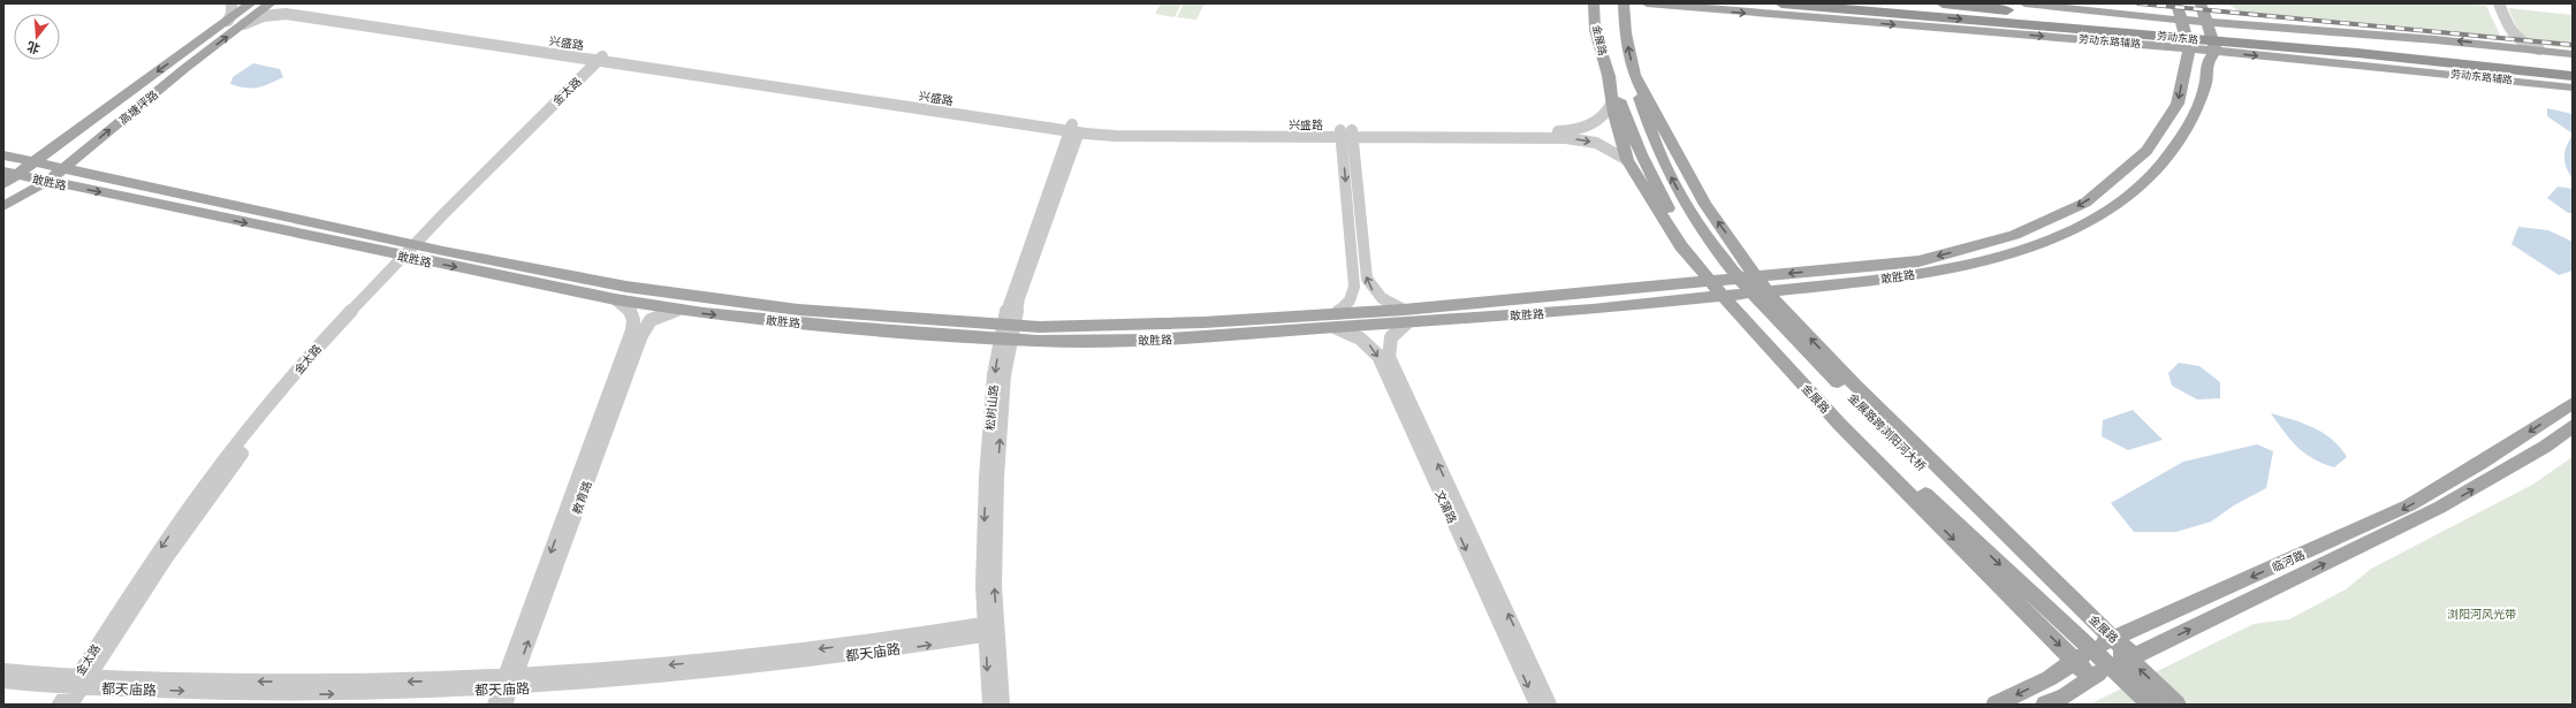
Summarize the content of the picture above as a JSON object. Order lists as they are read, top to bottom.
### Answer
{
  "streets": {
    "highway": ["劳动东路"],
    "main road": [
      "金展路",
      "劳动东路辅路",
      "高塘坪路",
      "敢胜路",
      "金展路跨浏阳河大桥",
      "临河路"
    ],
    "street": [
      "兴盛路",
      "金太路",
      "松树山路",
      "教育路",
      "文蒲路",
      "都天庙路"
    ]
  },
  "crossings": [
    ["劳动东路", "劳动东路辅路"],
    ["劳动东路", "敢胜路"],
    ["金展路", "兴盛路"],
    ["金展路", "敢胜路"],
    ["金展路", "金展路跨浏阳河大桥"],
    ["金展路", "临河路"],
    ["劳动东路辅路", "敢胜路"],
    ["兴盛路", "金太路"],
    ["兴盛路", "高塘坪路"],
    ["兴盛路", "松树山路"],
    ["金太路", "敢胜路"],
    ["金太路", "都天庙路"],
    ["高塘坪路", "敢胜路"],
    ["敢胜路", "松树山路"],
    ["敢胜路", "教育路"],
    ["敢胜路", "文蒲路"],
    ["松树山路", "都天庙路"],
    ["教育路", "都天庙路"]
  ],
  "parks": ["浏阳河风光带"],
  "north": "bottom"
}
